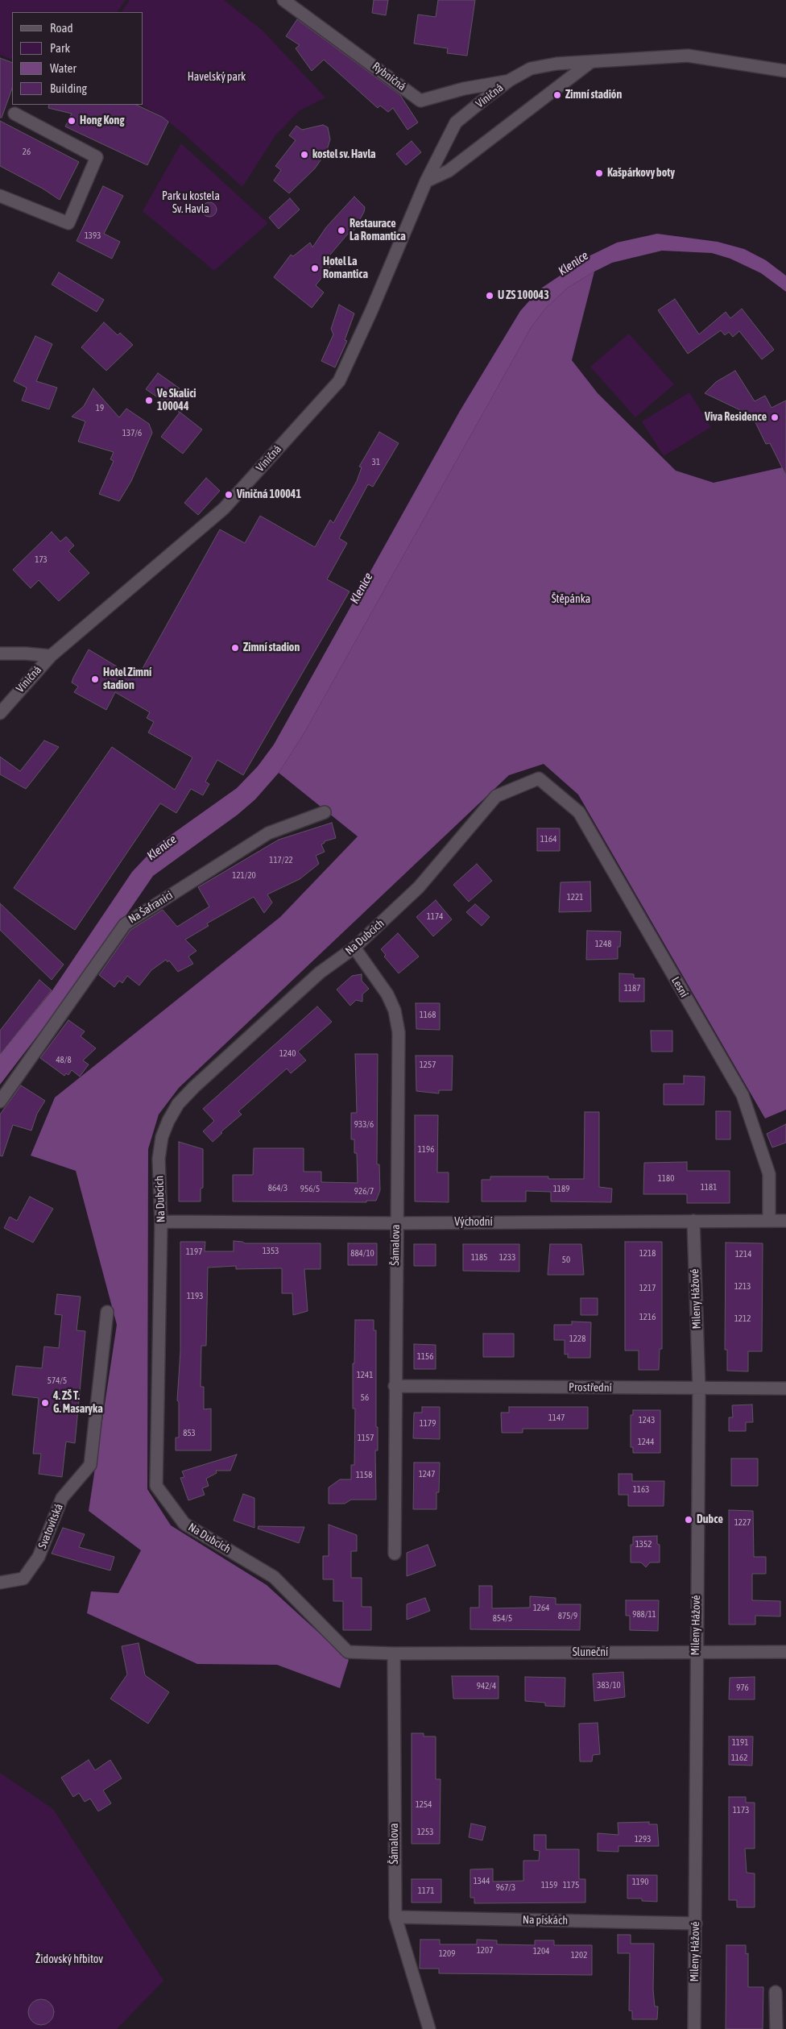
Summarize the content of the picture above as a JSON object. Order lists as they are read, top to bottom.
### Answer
{
  "streets": {
    "street": [
      "Rybničná",
      "Viničná",
      "Na Šafranici",
      "Na Dubcích",
      "Lesní",
      "Východní",
      "Šámalova",
      "Mileny Hážové",
      "Prostřední",
      "Svatovítská",
      "Sluneční",
      "Na pískách"
    ]
  },
  "crossings": [
    ["Rybničná", "Viničná"],
    ["Na Dubcích", "Lesní"],
    ["Na Dubcích", "Východní"],
    ["Na Dubcích", "Šámalova"],
    ["Na Dubcích", "Sluneční"],
    ["Lesní", "Východní"],
    ["Východní", "Šámalova"],
    ["Východní", "Mileny Hážové"],
    ["Šámalova", "Prostřední"],
    ["Šámalova", "Sluneční"],
    ["Šámalova", "Na pískách"],
    ["Mileny Hážové", "Prostřední"],
    ["Mileny Hážové", "Sluneční"],
    ["Mileny Hážové", "Na pískách"]
  ],
  "water": ["Klenice"],
  "parks": [
    "Havelský park",
    "Park u kostela Sv. Havla",
    "Štěpánka",
    "Židovský hřbitov"
  ],
  "places": [
    "Zimní stadión",
    "Hong Kong",
    "kostel sv. Havla",
    "Kašpárkovy boty",
    "Restaurace La Romantica",
    "Hotel La Romantica",
    "U ZS 100043",
    "Ve Skalici 100044",
    "Viva Residence",
    "Viničná 100041",
    "Zimní stadion",
    "Hotel Zimní stadion",
    "4. ZŠ T. G. Masaryka",
    "Dubce"
  ],
  "house_numbers": [
    "26",
    "1393",
    "19",
    "137/6",
    "31",
    "173",
    "1164",
    "117/22",
    "121/20",
    "1221",
    "1174",
    "1248",
    "1187",
    "1168",
    "1240",
    "48/8",
    "1257",
    "933/6",
    "1196",
    "1180",
    "1181",
    "864/3",
    "956/5",
    "1189",
    "926/7",
    "1353",
    "1197",
    "884/10",
    "1218",
    "1214",
    "1185",
    "1233",
    "50",
    "1213",
    "1217",
    "1193",
    "1216",
    "1212",
    "1228",
    "1156",
    "1241",
    "574/5",
    "56",
    "1147",
    "1243",
    "1179",
    "853",
    "1157",
    "1244",
    "1247",
    "1158",
    "1163",
    "1227",
    "1352",
    "1264",
    "988/11",
    "875/9",
    "854/5",
    "383/10",
    "942/4",
    "976",
    "1191",
    "1162",
    "1254",
    "1173",
    "1253",
    "1293",
    "1344",
    "1190",
    "1159",
    "1175",
    "967/3",
    "1171",
    "1207",
    "1204",
    "1209",
    "1202"
  ],
  "legend": [
    "Road",
    "Park",
    "Water",
    "Building"
  ]
}
